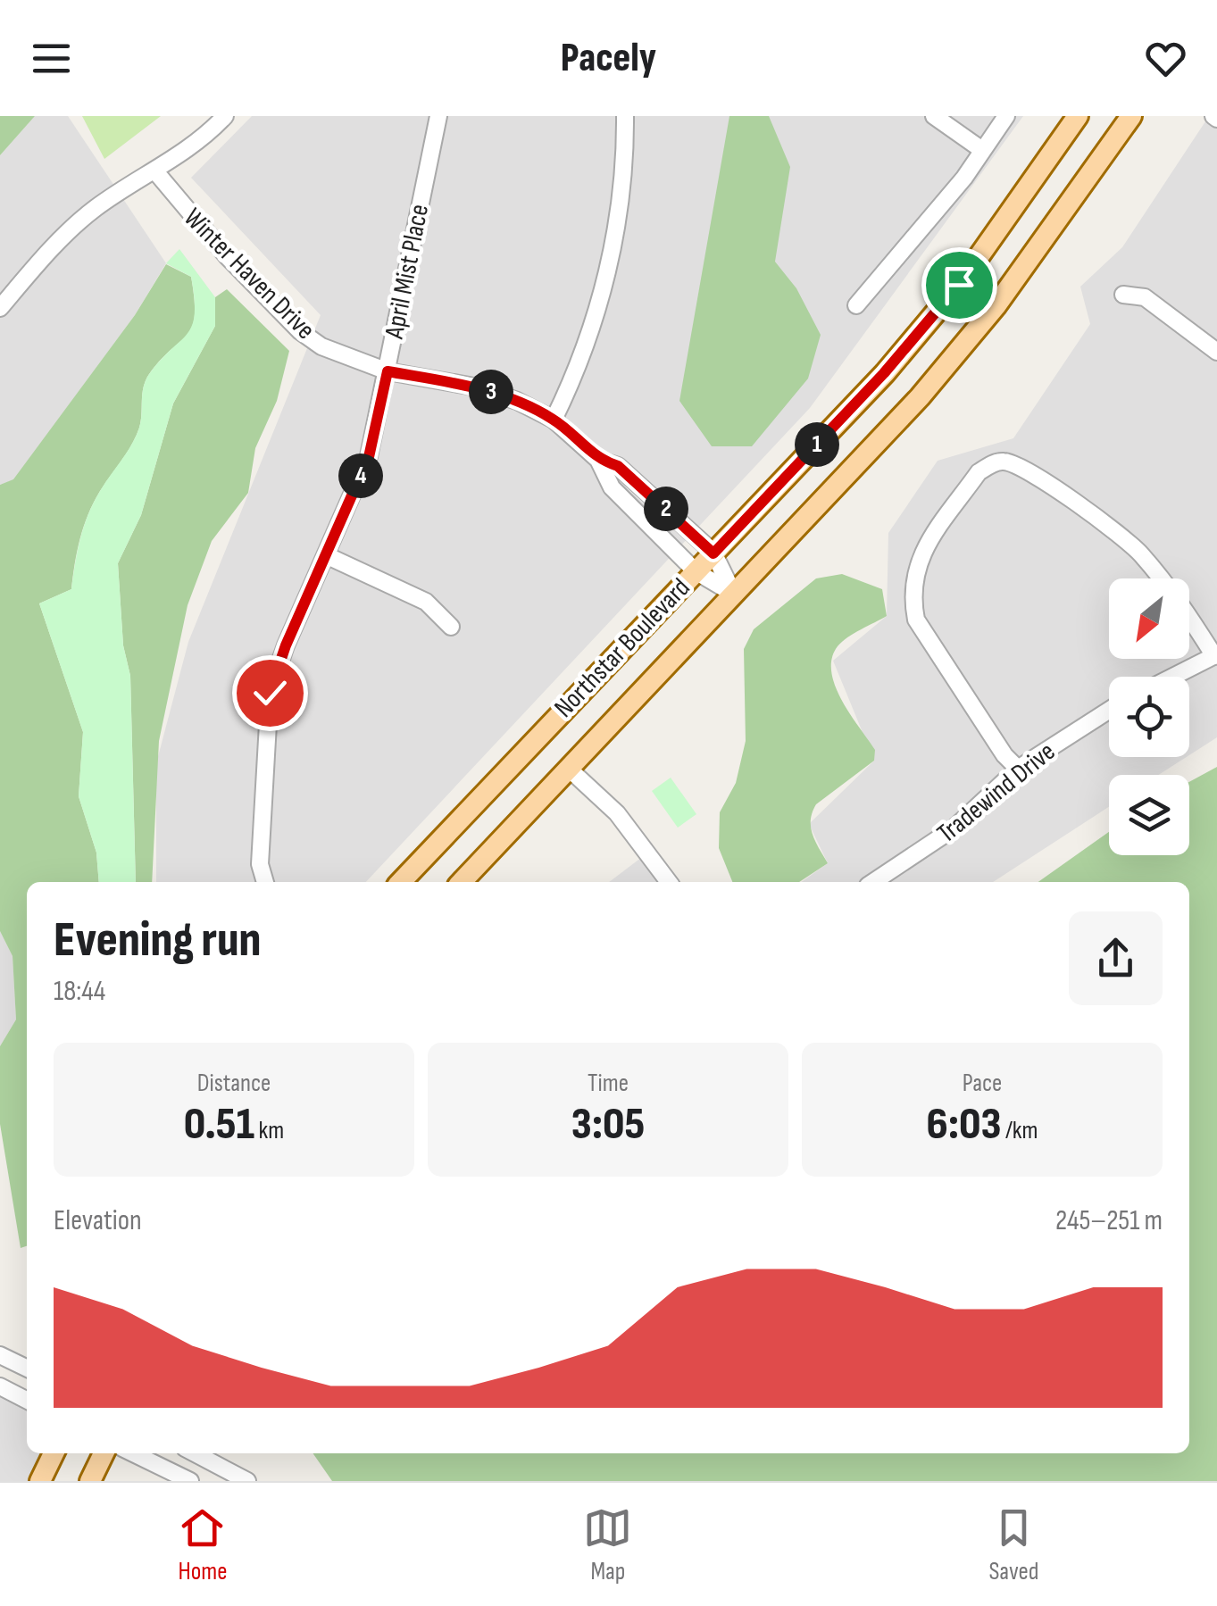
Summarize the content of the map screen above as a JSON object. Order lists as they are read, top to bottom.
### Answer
{
  "streets": {
    "main road": ["Northstar Boulevard"],
    "street": ["April Mist Place", "Winter Haven Drive", "Tradewind Drive"]
  },
  "crossings": [
    ["April Mist Place", "Winter Haven Drive"],
    ["Winter Haven Drive", "Northstar Boulevard"]
  ],
  "north": "bottom left",
  "page": {
    "header": "Pacely",
    "pins": [
      "3",
      "1",
      "4",
      "2"
    ],
    "heading": ["Evening run", "18:44"],
    "stats": [
      ["Distance", "0.51 km"],
      ["Time", "3:05"],
      ["Pace", "6:03 /km"]
    ],
    "chart": ["Elevation", "245–251 m"],
    "tabs": ["Home", "Map", "Saved"]
  }
}
